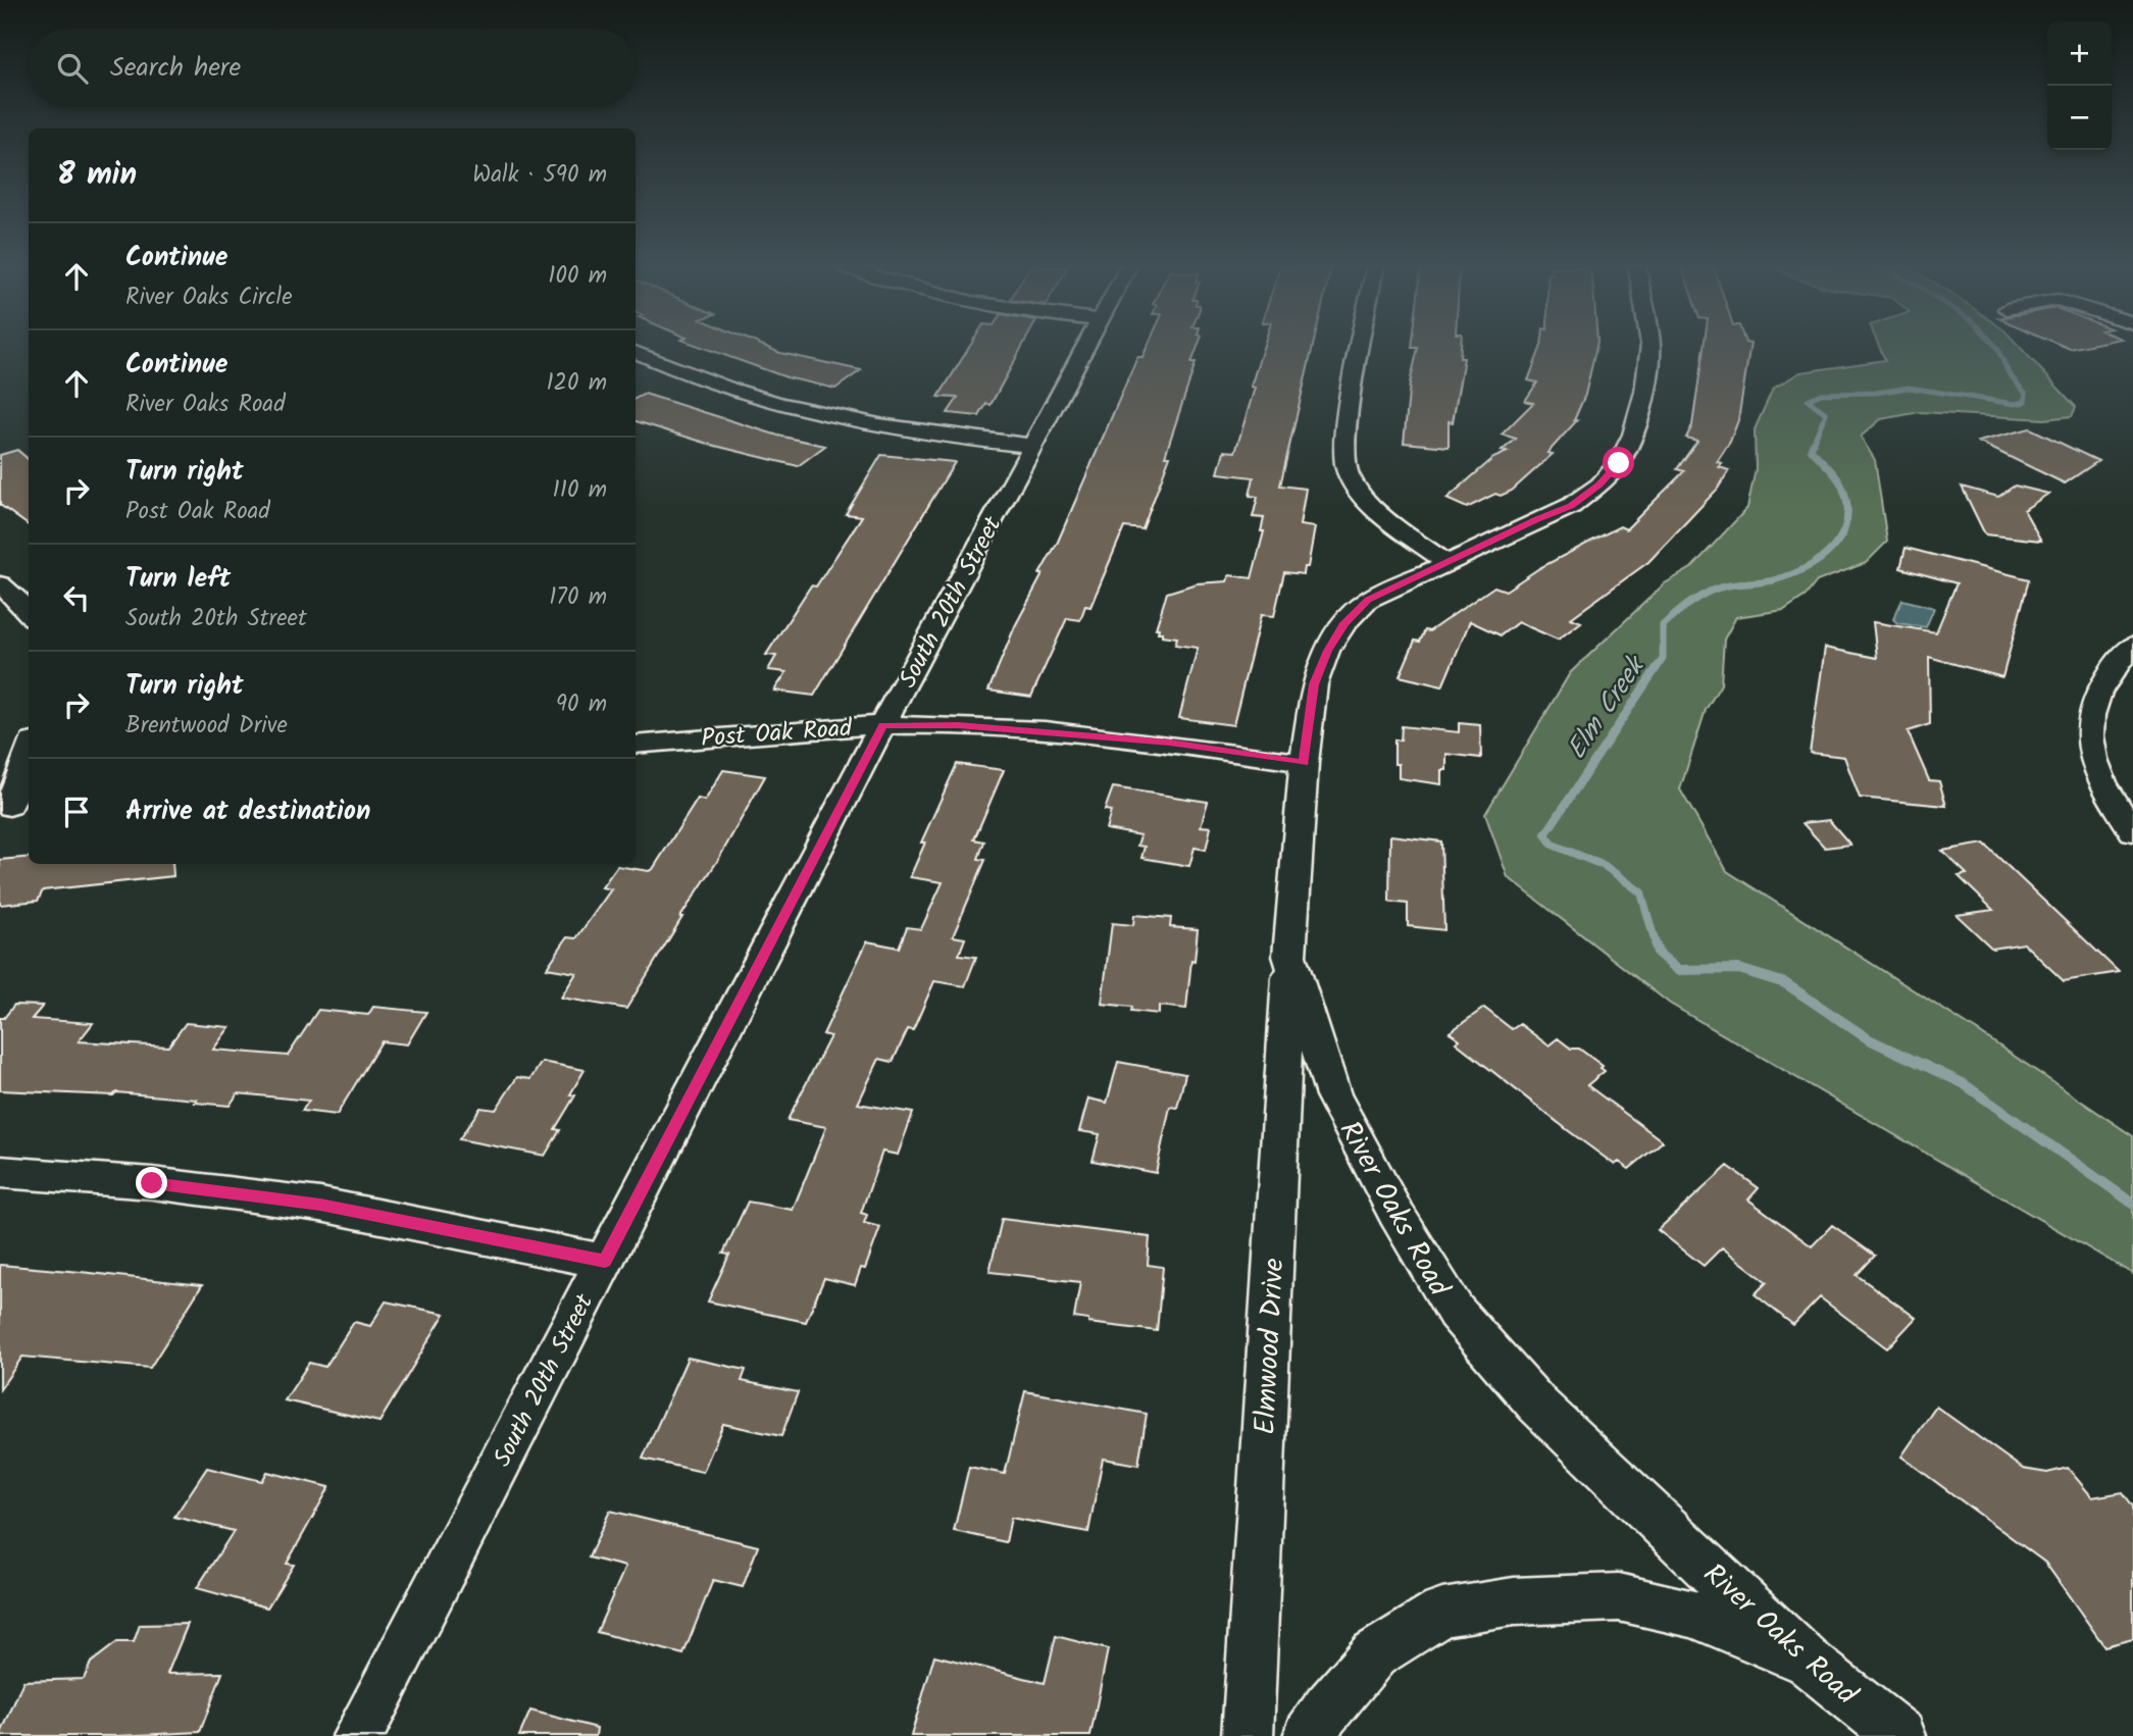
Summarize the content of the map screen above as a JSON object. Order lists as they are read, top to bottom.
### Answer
{
  "streets": {
    "street": [
      "South 20th Street",
      "Post Oak Road",
      "River Oaks Road",
      "Elmwood Drive"
    ]
  },
  "crossings": [
    ["South 20th Street", "Post Oak Road"],
    ["Post Oak Road", "River Oaks Road"],
    ["River Oaks Road", "Elmwood Drive"]
  ],
  "water": ["Elm Creek"],
  "page": {
    "map_buttons": ["+", "−"],
    "search": "Search here",
    "heading": ["8 min", "Walk · 590 m"],
    "list": [
      ["Continue", "River Oaks Circle", "100 m"],
      ["Continue", "River Oaks Road", "120 m"],
      ["Turn right", "Post Oak Road", "110 m"],
      ["Turn left", "South 20th Street", "170 m"],
      ["Turn right", "Brentwood Drive", "90 m"],
      "Arrive at destination"
    ]
  }
}
